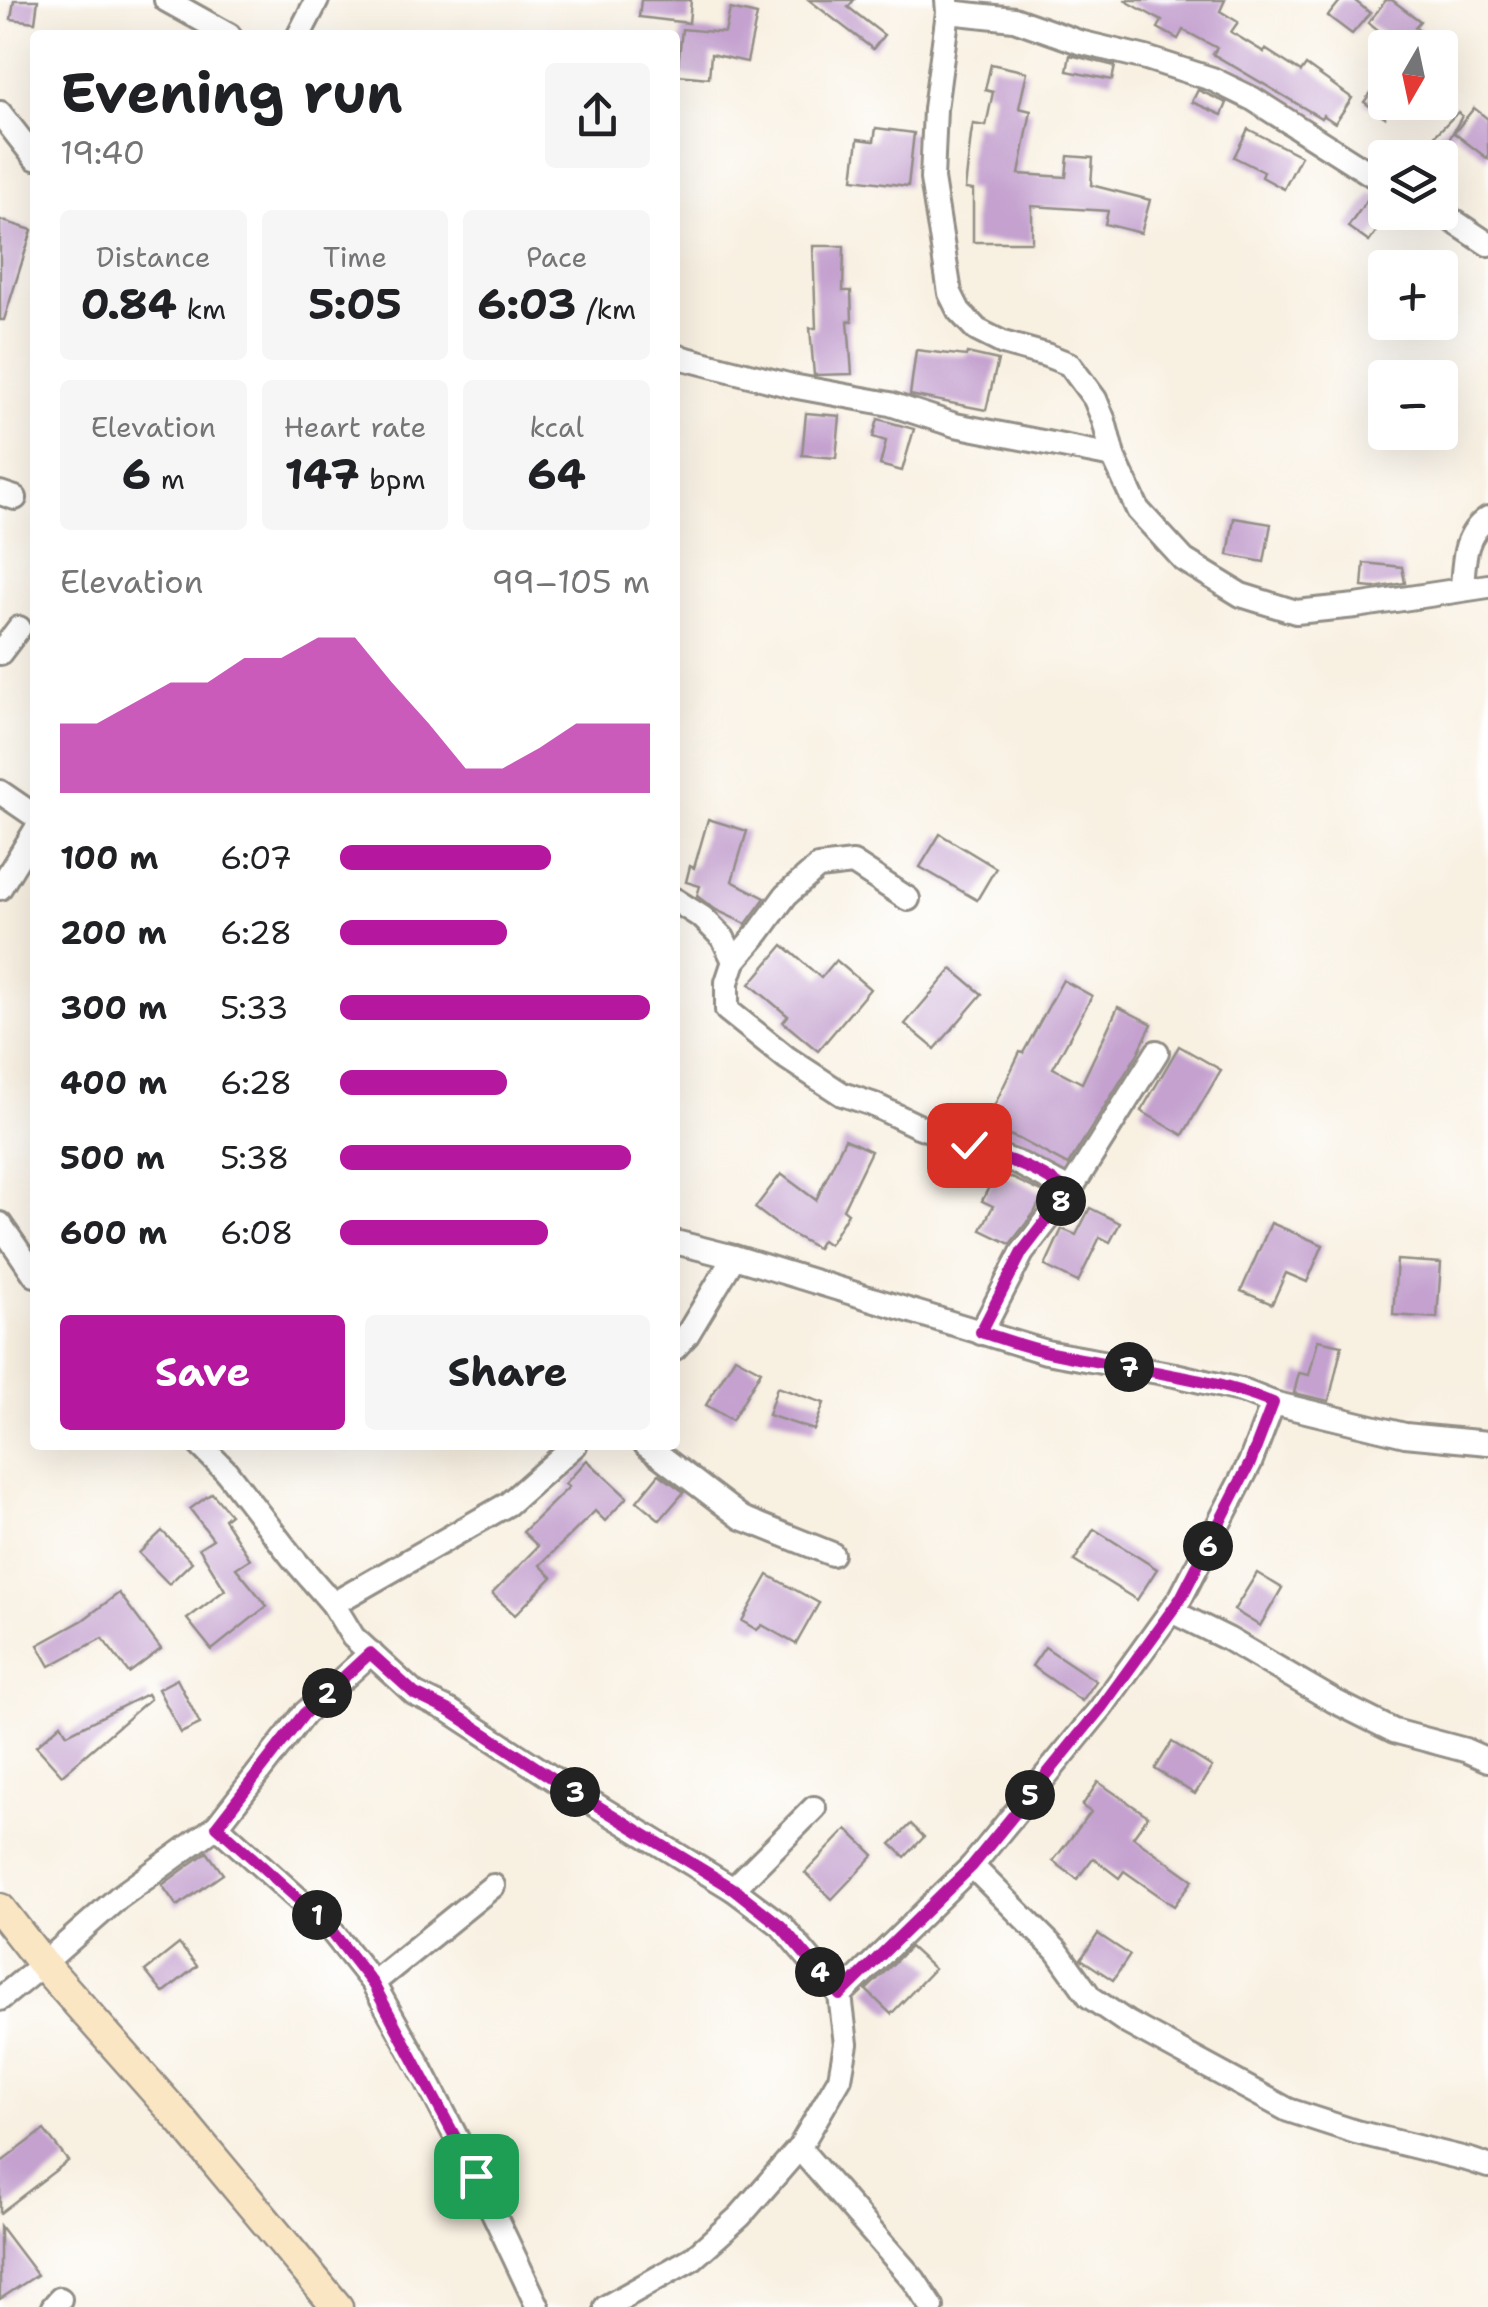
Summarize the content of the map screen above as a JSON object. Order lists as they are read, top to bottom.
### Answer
{
  "north": "bottom",
  "page": {
    "map_buttons": ["+", "−"],
    "heading": ["Evening run", "19:40"],
    "stats": [
      ["Distance", "0.84 km"],
      ["Time", "5:05"],
      ["Pace", "6:03 /km"],
      ["Elevation", "6 m"],
      ["Heart rate", "147 bpm"],
      ["kcal", "64"]
    ],
    "chart": ["Elevation", "99–105 m"],
    "list": [
      {
        "name": "100 m",
        "note": "6:07"
      },
      {
        "name": "200 m",
        "note": "6:28"
      },
      {
        "name": "300 m",
        "note": "5:33"
      },
      {
        "name": "400 m",
        "note": "6:28"
      },
      {
        "name": "500 m",
        "note": "5:38"
      },
      {
        "name": "600 m",
        "note": "6:08"
      }
    ],
    "pins": [
      "8",
      "7",
      "6",
      "2",
      "3",
      "5",
      "1",
      "4"
    ],
    "buttons": ["Save", "Share"]
  }
}
